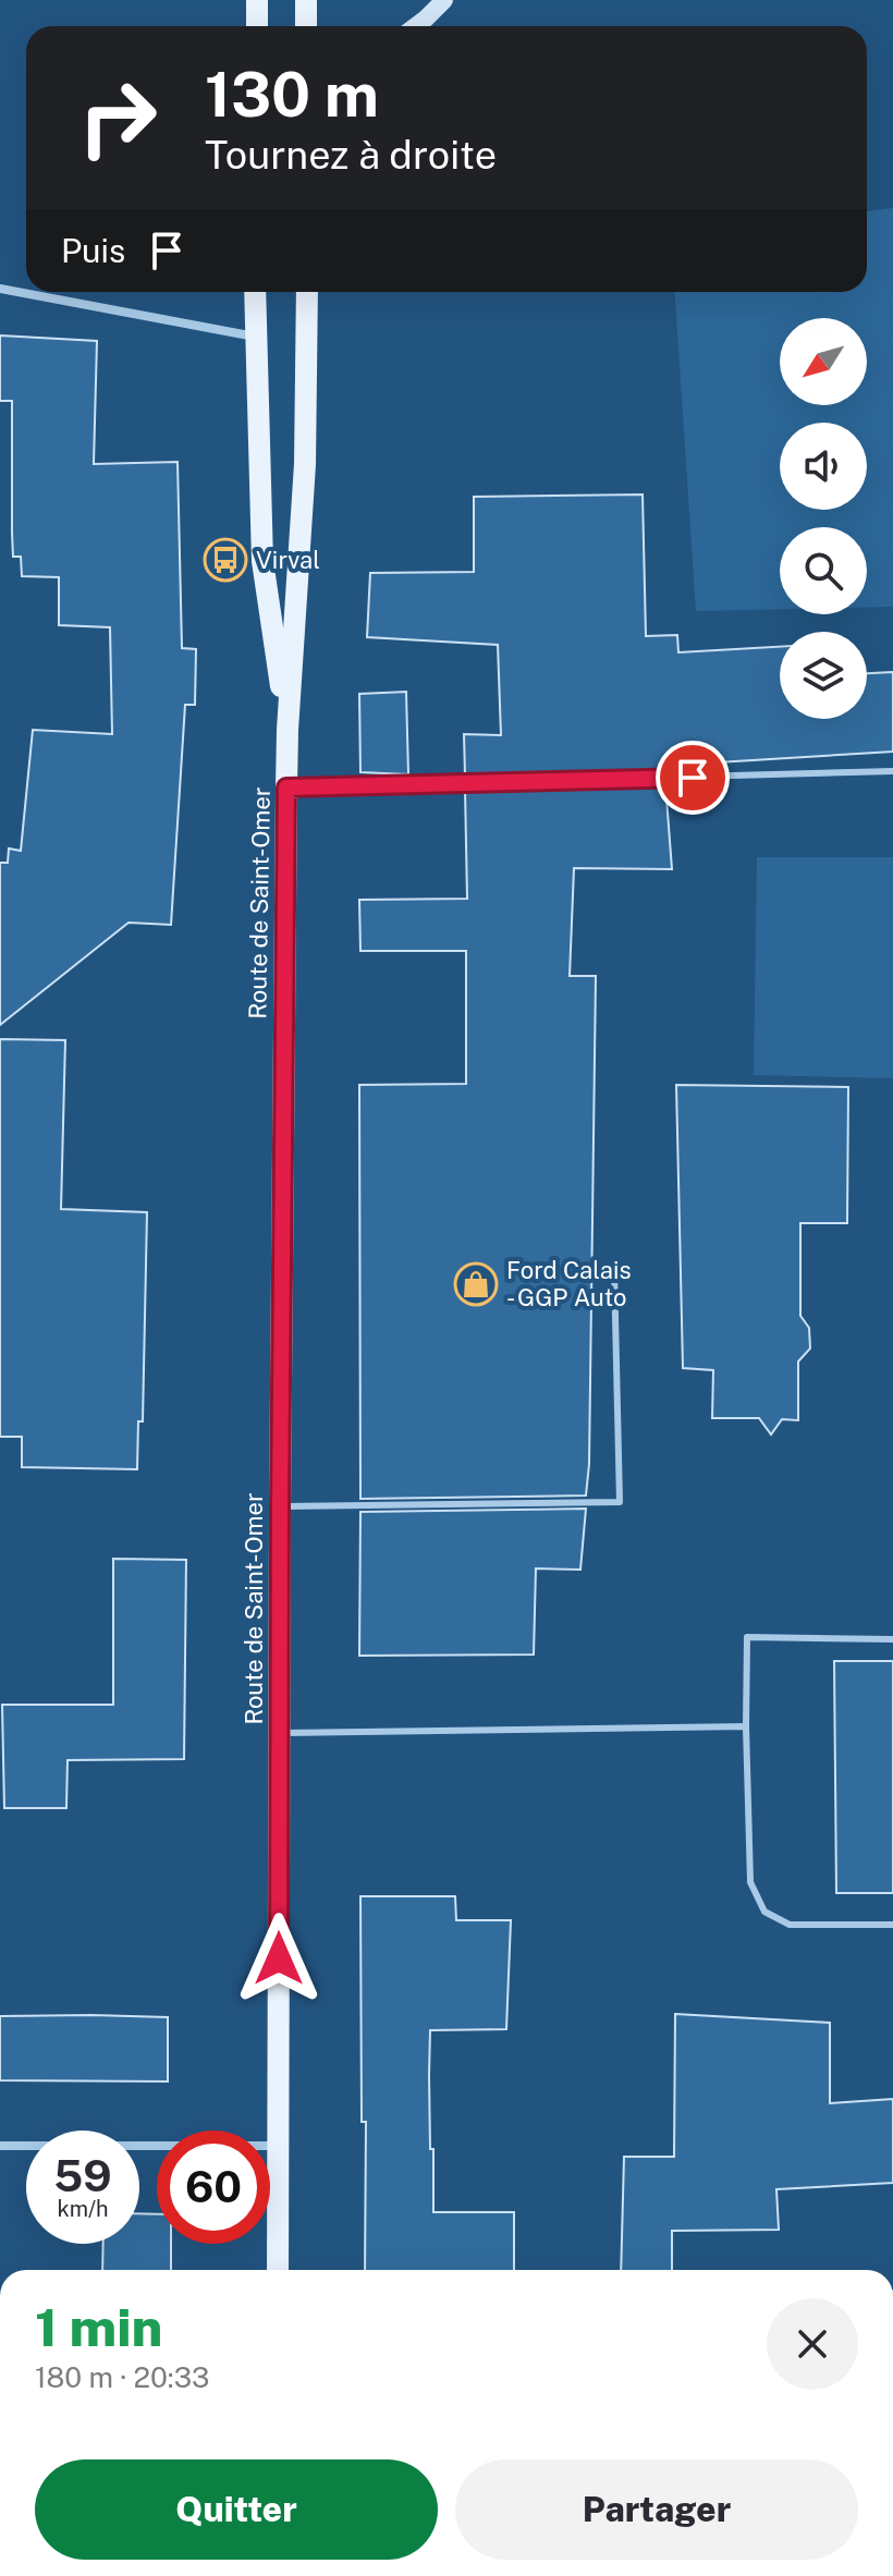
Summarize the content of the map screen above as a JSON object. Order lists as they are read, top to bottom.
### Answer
{
  "streets": {
    "main road": ["Route de Saint-Omer"]
  },
  "places": {
    "bus stop": ["Virval"],
    "shop": ["Ford Calais - GGP Auto"]
  },
  "north": "bottom left",
  "page": {
    "turn": ["130 m", "Tournez à droite"],
    "then": "Puis",
    "speed": "59 km/h",
    "limit": "60",
    "heading": ["1 min", "180 m · 20:33"],
    "buttons": ["Quitter", "Partager"]
  }
}
